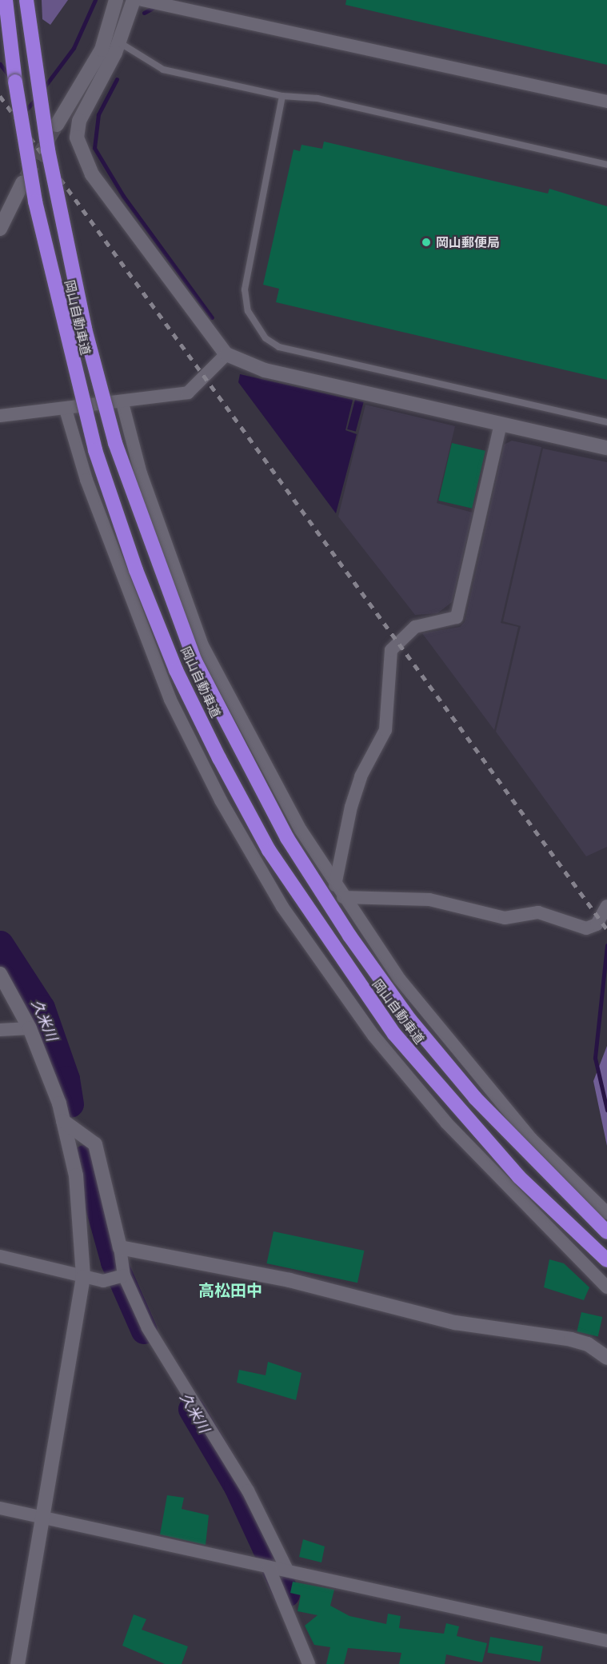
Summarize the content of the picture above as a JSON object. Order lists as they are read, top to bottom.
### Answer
{
  "streets": {
    "highway": ["岡山自動車道"]
  },
  "districts": ["高松田中"],
  "water": ["久米川"],
  "places": ["岡山郵便局"]
}
